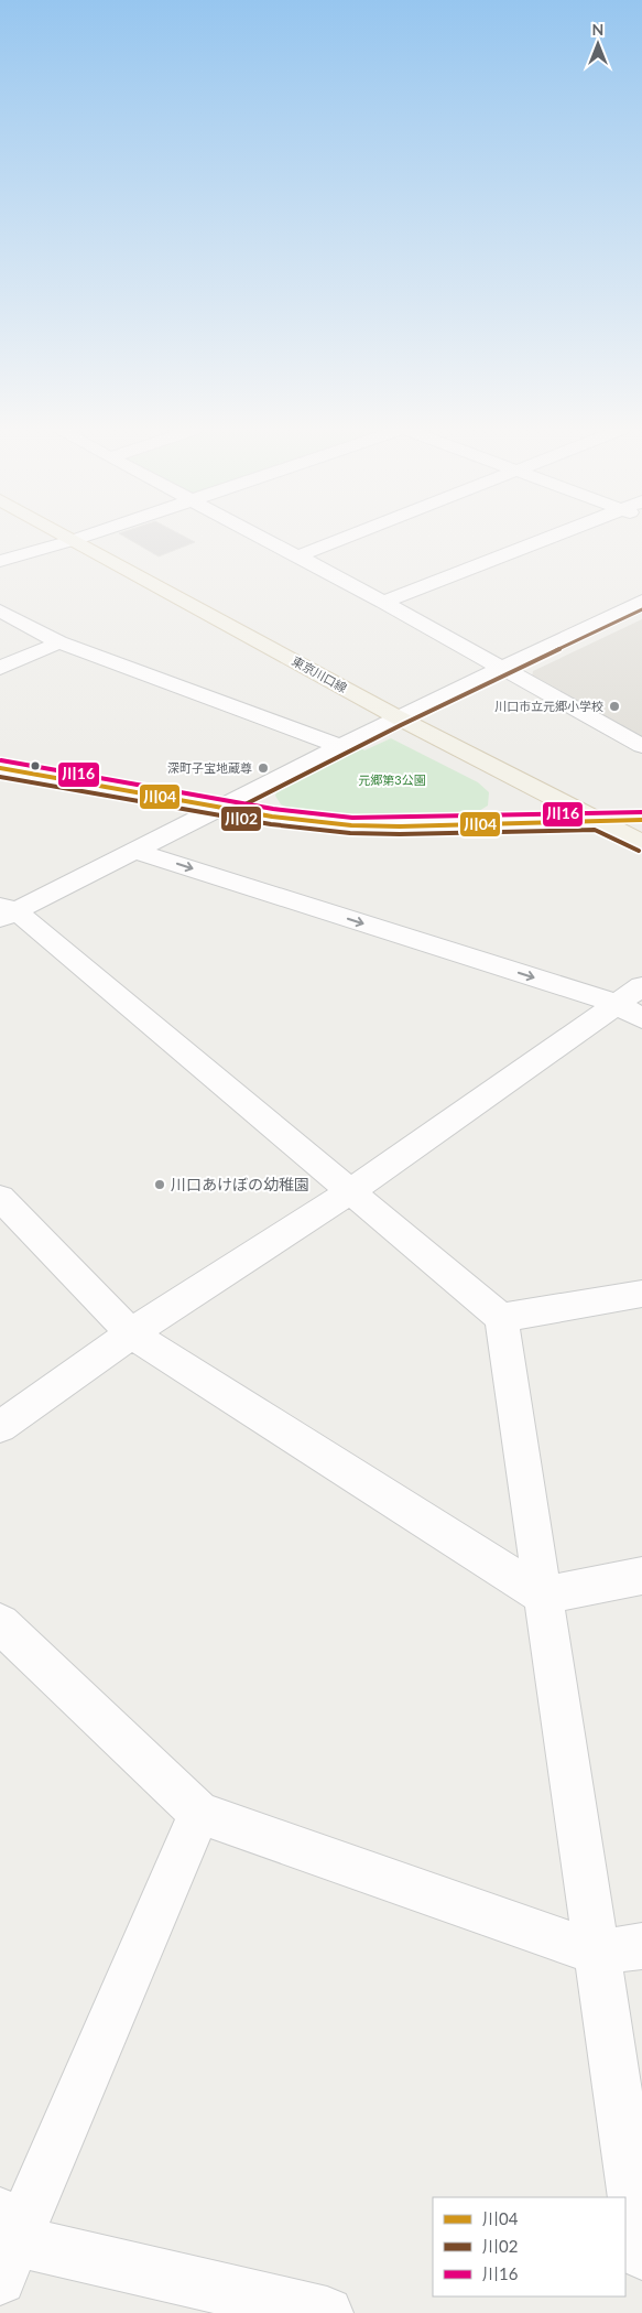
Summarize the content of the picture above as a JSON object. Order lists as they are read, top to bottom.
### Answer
{
  "streets": {
    "main road": ["東京川口線"]
  },
  "parks": ["元郷第3公園"],
  "places": ["川口市立元郷小学校", "深町子宝地蔵尊", "川口あけぼの幼稚園"],
  "lines": ["transit line 川02", "transit line 川16", "transit line 川04"],
  "legend": ["川04", "川02", "川16"],
  "north": "top"
}
